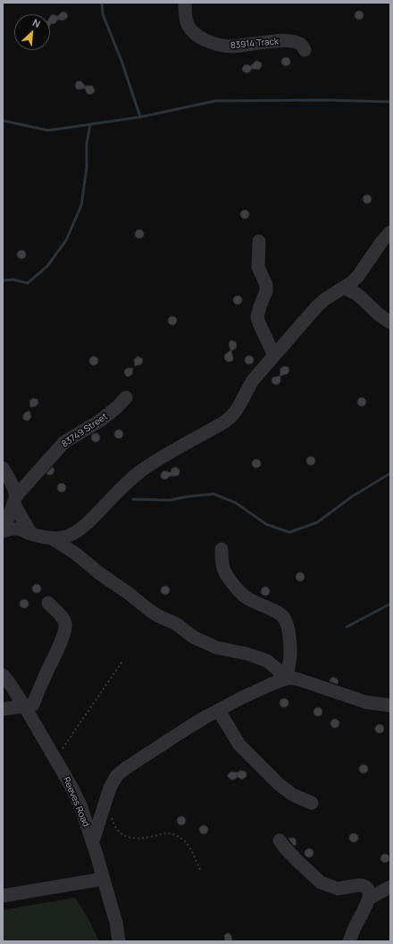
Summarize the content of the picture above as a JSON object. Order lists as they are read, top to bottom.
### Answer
{
  "streets": {
    "street": ["83914 Track", "83749 Street", "Reeves Road"]
  },
  "north": "top right"
}
